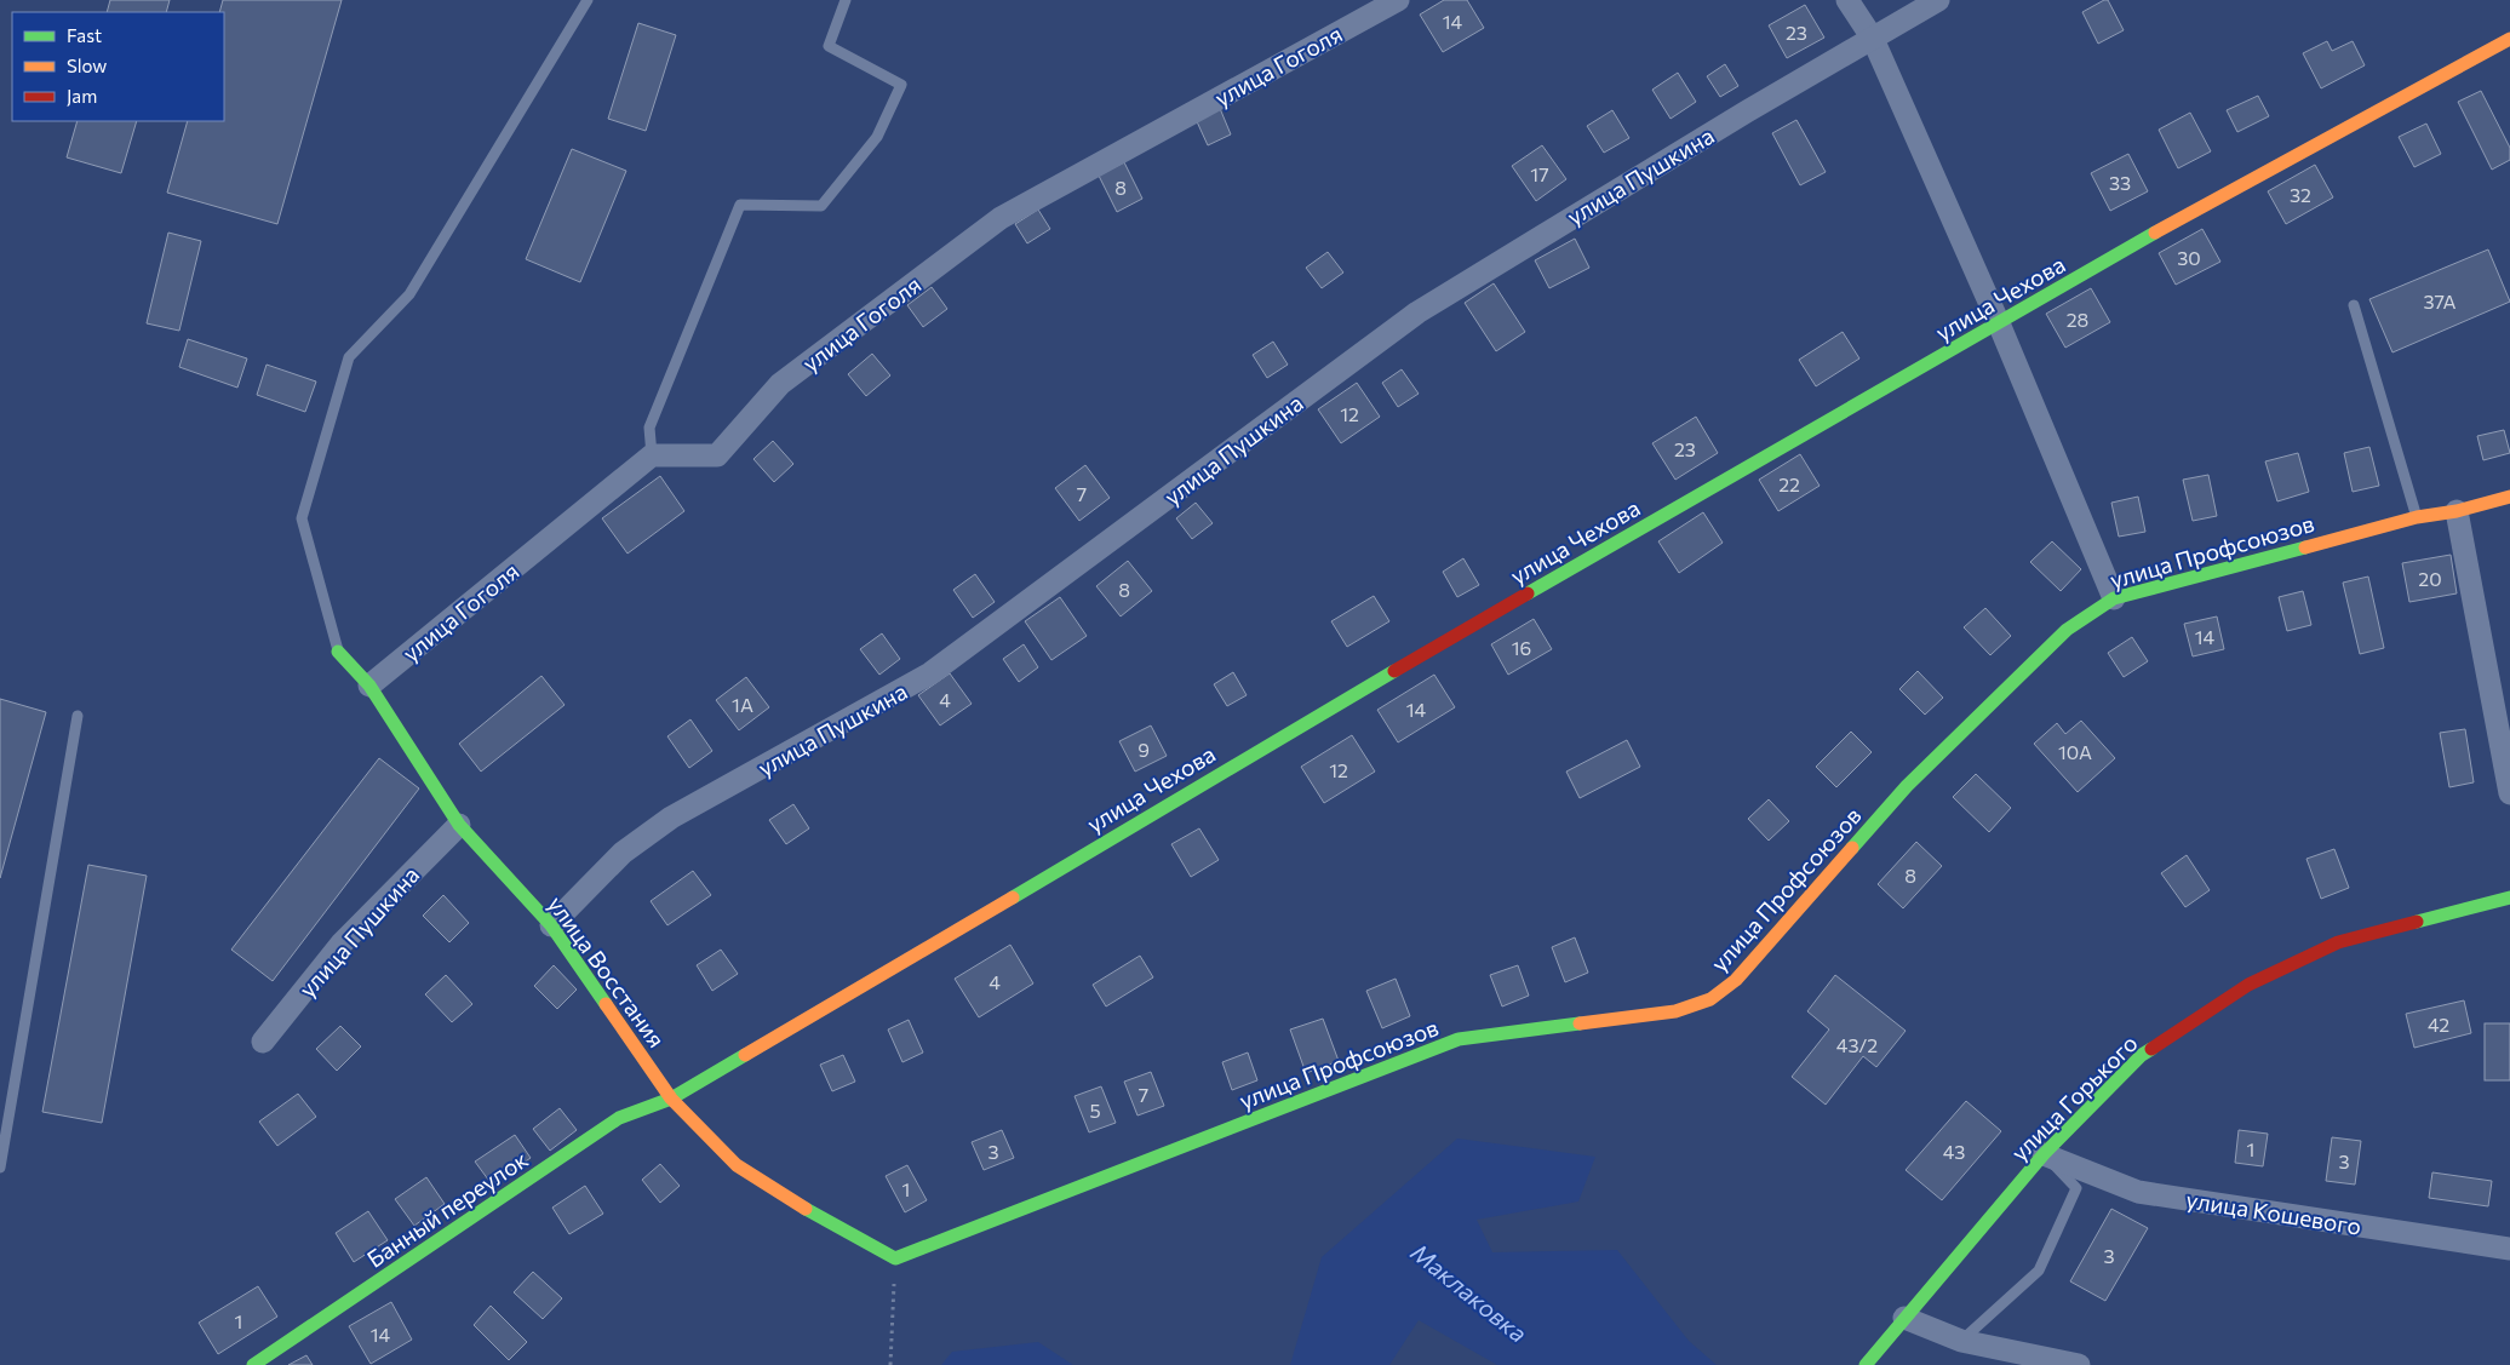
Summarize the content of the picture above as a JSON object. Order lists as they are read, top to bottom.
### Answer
{
  "streets": {
    "street": [
      "улица Гоголя",
      "улица Пушкина",
      "улица Чехова",
      "улица Профсоюзов",
      "улица Восстания",
      "улица Горького",
      "Банный переулок",
      "улица Кошевого"
    ]
  },
  "crossings": [
    ["улица Гоголя", "улица Восстания"],
    ["улица Пушкина", "улица Восстания"],
    ["улица Чехова", "улица Восстания"],
    ["улица Чехова", "Банный переулок"],
    ["улица Профсоюзов", "улица Восстания"],
    ["улица Восстания", "Банный переулок"],
    ["улица Горького", "улица Кошевого"]
  ],
  "water": ["Маклаковка"],
  "house_numbers": [
    "14",
    "23",
    "17",
    "33",
    "8",
    "32",
    "30",
    "37А",
    "28",
    "12",
    "23",
    "22",
    "7",
    "20",
    "8",
    "14",
    "16",
    "4",
    "1А",
    "14",
    "9",
    "10А",
    "12",
    "8",
    "4",
    "42",
    "43/2",
    "7",
    "5",
    "1",
    "3",
    "43",
    "3",
    "1",
    "3",
    "1",
    "14"
  ],
  "legend": ["Fast", "Slow", "Jam"]
}
